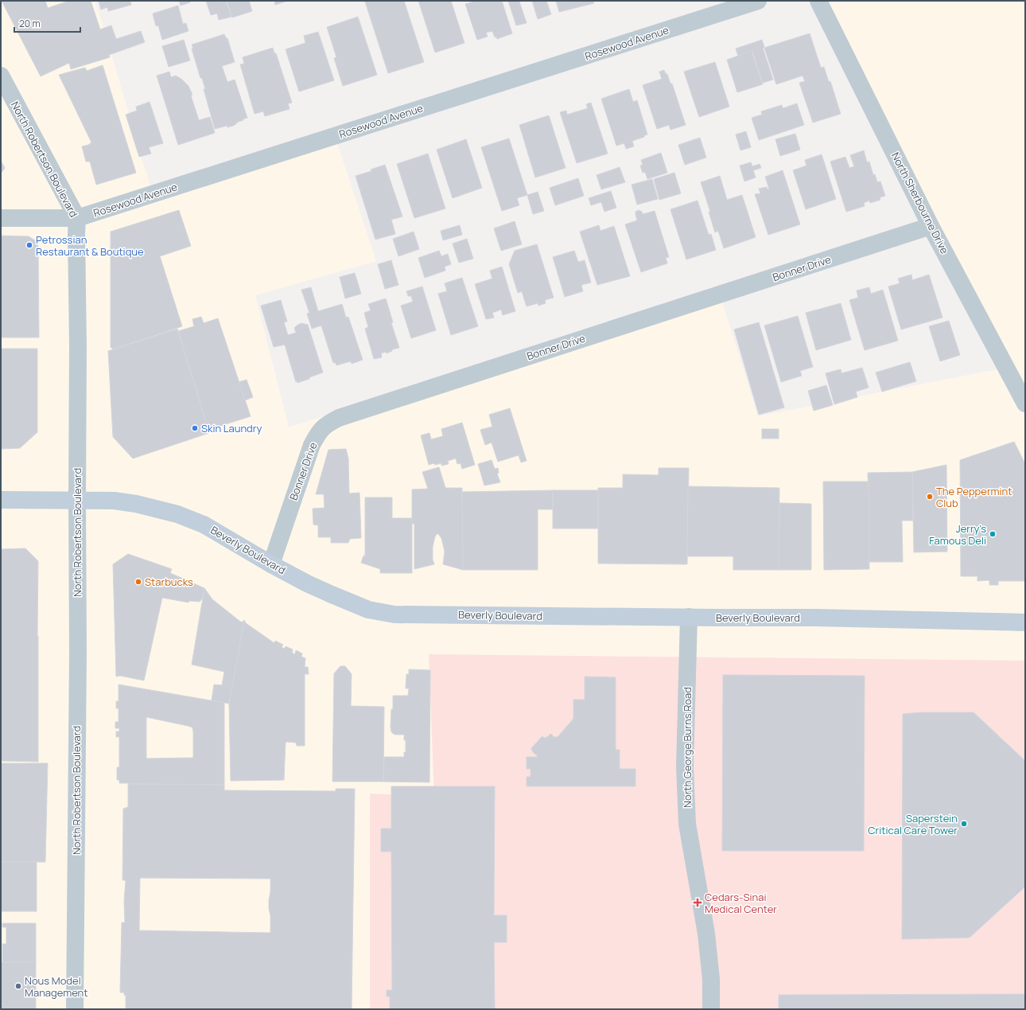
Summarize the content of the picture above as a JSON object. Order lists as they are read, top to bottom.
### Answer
{
  "streets": {
    "main road": ["Beverly Boulevard"],
    "street": [
      "Rosewood Avenue",
      "North Robertson Boulevard",
      "North Sherbourne Drive",
      "Bonner Drive",
      "North George Burns Road"
    ]
  },
  "crossings": [
    ["Rosewood Avenue", "North Robertson Boulevard"],
    ["North Robertson Boulevard", "Beverly Boulevard"],
    ["North Sherbourne Drive", "Bonner Drive"],
    ["Bonner Drive", "Beverly Boulevard"],
    ["Beverly Boulevard", "North George Burns Road"]
  ],
  "places": {
    "other": [
      "Petrossian Restaurant & Boutique",
      "Skin Laundry",
      "The Peppermint Club",
      "Jerry's Famous Deli",
      "Starbucks",
      "Saperstein Critical Care Tower",
      "Nous Model Management"
    ],
    "health": ["Cedars-Sinai Medical Center"]
  },
  "scale_bar": "20 m"
}
